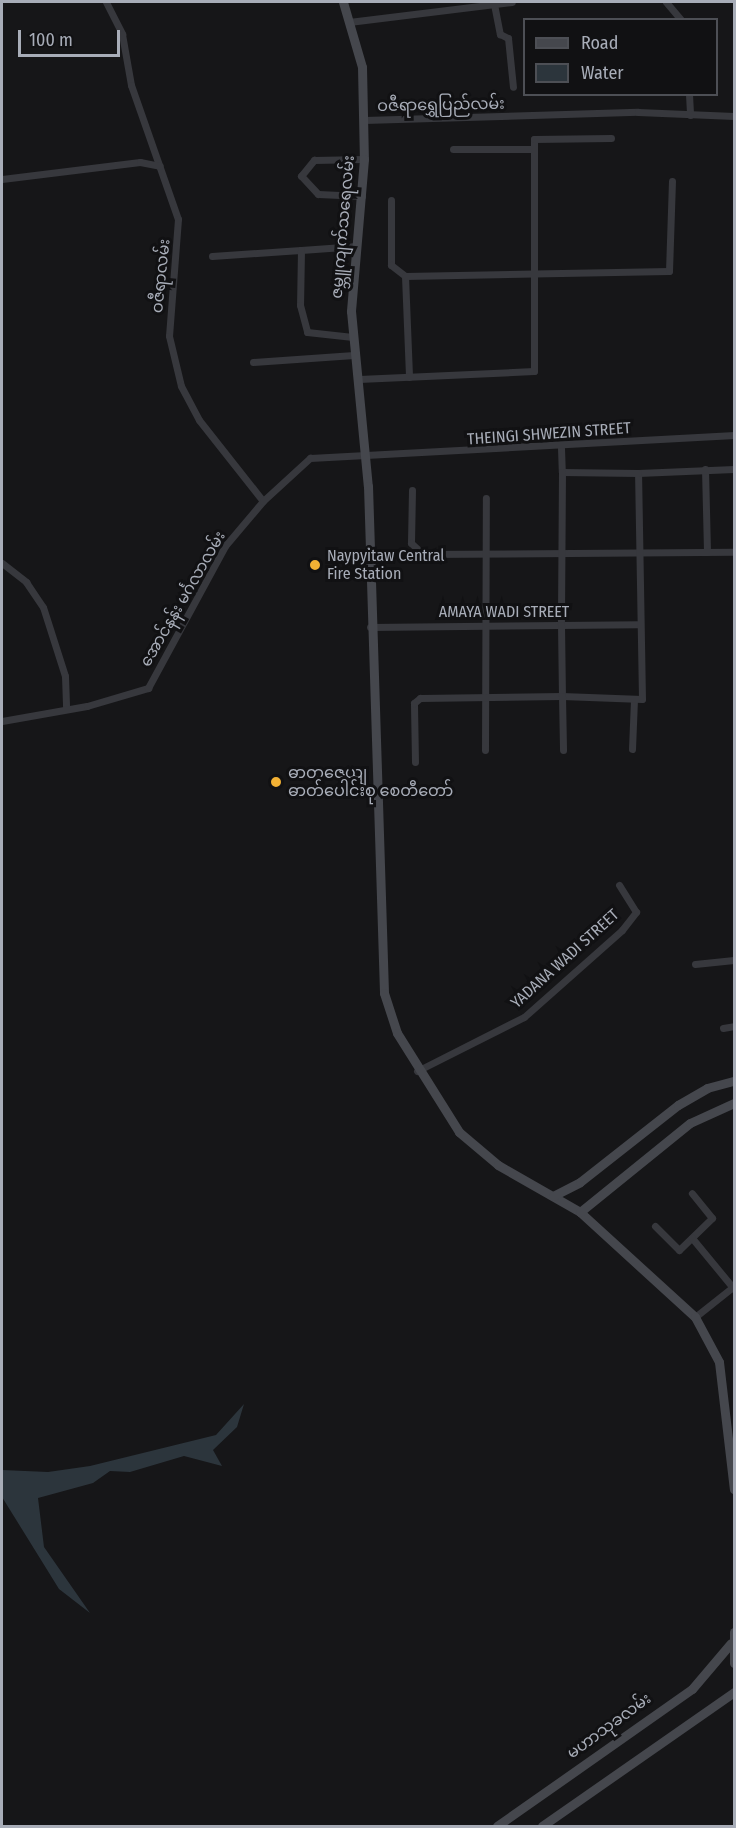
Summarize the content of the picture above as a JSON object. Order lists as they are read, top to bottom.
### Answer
{
  "streets": {
    "main road": ["ဇမ္ဘူကျက်သရေလမ်း", "မဟာသုခလမ်း"],
    "street": [
      "ဝဇီရာရွှေပြည်လမ်း",
      "ဝဇီရာလမ်း",
      "THEINGI SHWEZIN STREET",
      "အောင်နန်း မင်္ဂလာလမ်း",
      "AMAYA WADI STREET",
      "YADANA WADI STREET"
    ]
  },
  "crossings": [
    ["ဝဇီရာရွှေပြည်လမ်း", "ဇမ္ဘူကျက်သရေလမ်း"],
    ["ဇမ္ဘူကျက်သရေလမ်း", "THEINGI SHWEZIN STREET"],
    ["ဇမ္ဘူကျက်သရေလမ်း", "အောင်နန်း မင်္ဂလာလမ်း"],
    ["ဇမ္ဘူကျက်သရေလမ်း", "AMAYA WADI STREET"],
    ["ဇမ္ဘူကျက်သရေလမ်း", "YADANA WADI STREET"],
    ["ဝဇီရာလမ်း", "အောင်နန်း မင်္ဂလာလမ်း"],
    ["THEINGI SHWEZIN STREET", "အောင်နန်း မင်္ဂလာလမ်း"]
  ],
  "places": ["Naypyitaw Central Fire Station", "ဓာတုဇေယျ ဓာတ်ပေါင်းစု စေတီတော်"],
  "legend": ["Road", "Water"],
  "scale_bar": "100 m"
}
